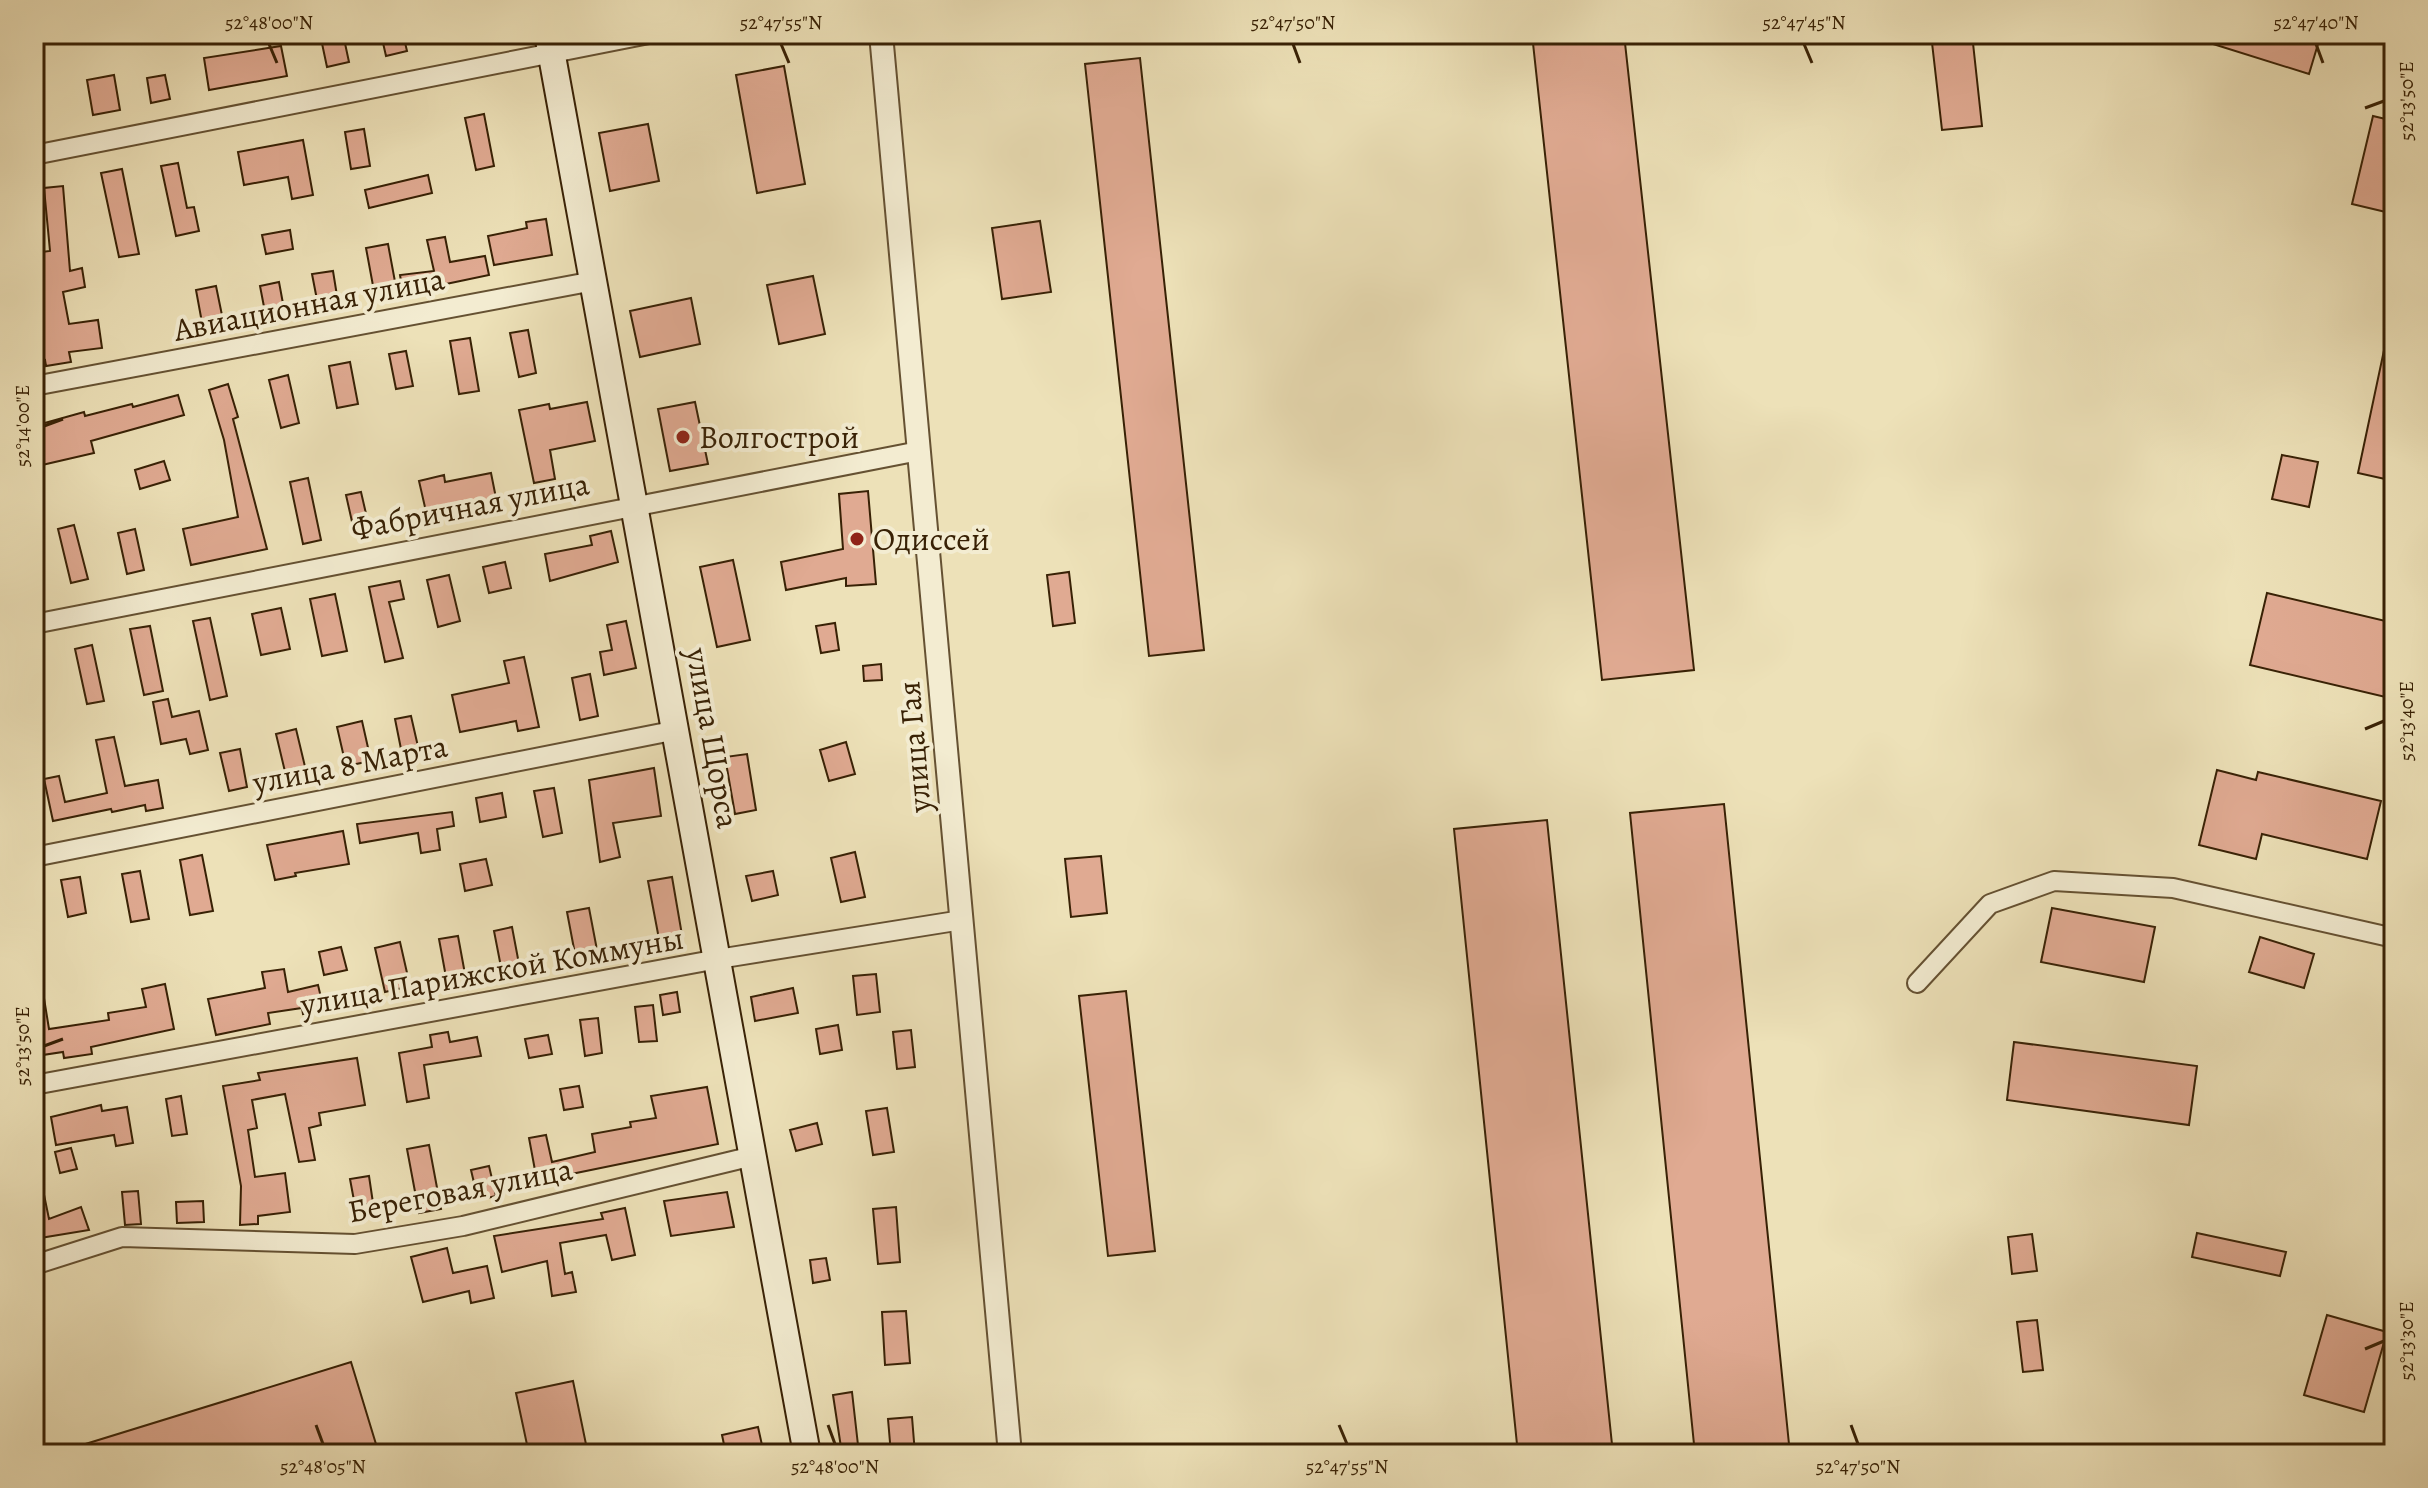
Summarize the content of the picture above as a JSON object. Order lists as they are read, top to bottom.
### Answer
{
  "streets": {
    "main road": ["улица Щорса"],
    "street": [
      "Авиационная улица",
      "Фабричная улица",
      "улица Гая",
      "улица 8 Марта",
      "улица Парижской Коммуны",
      "Береговая улица"
    ]
  },
  "crossings": [
    ["Авиационная улица", "улица Щорса"],
    ["Фабричная улица", "улица Щорса"],
    ["Фабричная улица", "улица Гая"],
    ["улица Щорса", "улица 8 Марта"],
    ["улица Щорса", "улица Парижской Коммуны"],
    ["улица Щорса", "Береговая улица"],
    ["улица Гая", "улица Парижской Коммуны"]
  ],
  "places": ["Волгострой", "Одиссей"],
  "coordinates": [
    "52°48'00\"N",
    "52°47'55\"N",
    "52°47'50\"N",
    "52°47'45\"N",
    "52°47'40\"N",
    "52°13'50\"E",
    "52°14'00\"E",
    "52°13'40\"E",
    "52°13'30\"E",
    "52°48'05\"N"
  ]
}
